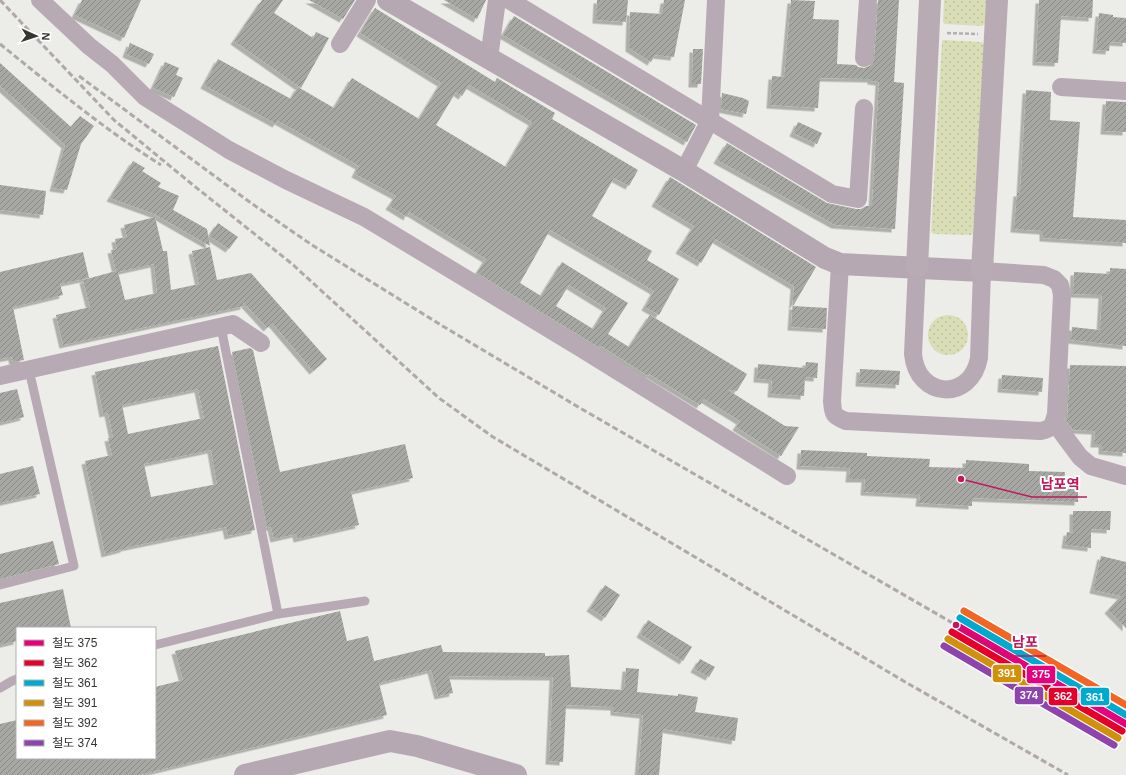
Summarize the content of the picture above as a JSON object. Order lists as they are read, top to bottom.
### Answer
{
  "places": ["남포역", "남포"],
  "lines": [
    "rail line 392",
    "rail line 361",
    "rail line 375",
    "rail line 362",
    "rail line 391",
    "rail line 374"
  ],
  "legend": [
    "철도 375",
    "철도 362",
    "철도 361",
    "철도 391",
    "철도 392",
    "철도 374"
  ],
  "north": "right"
}
